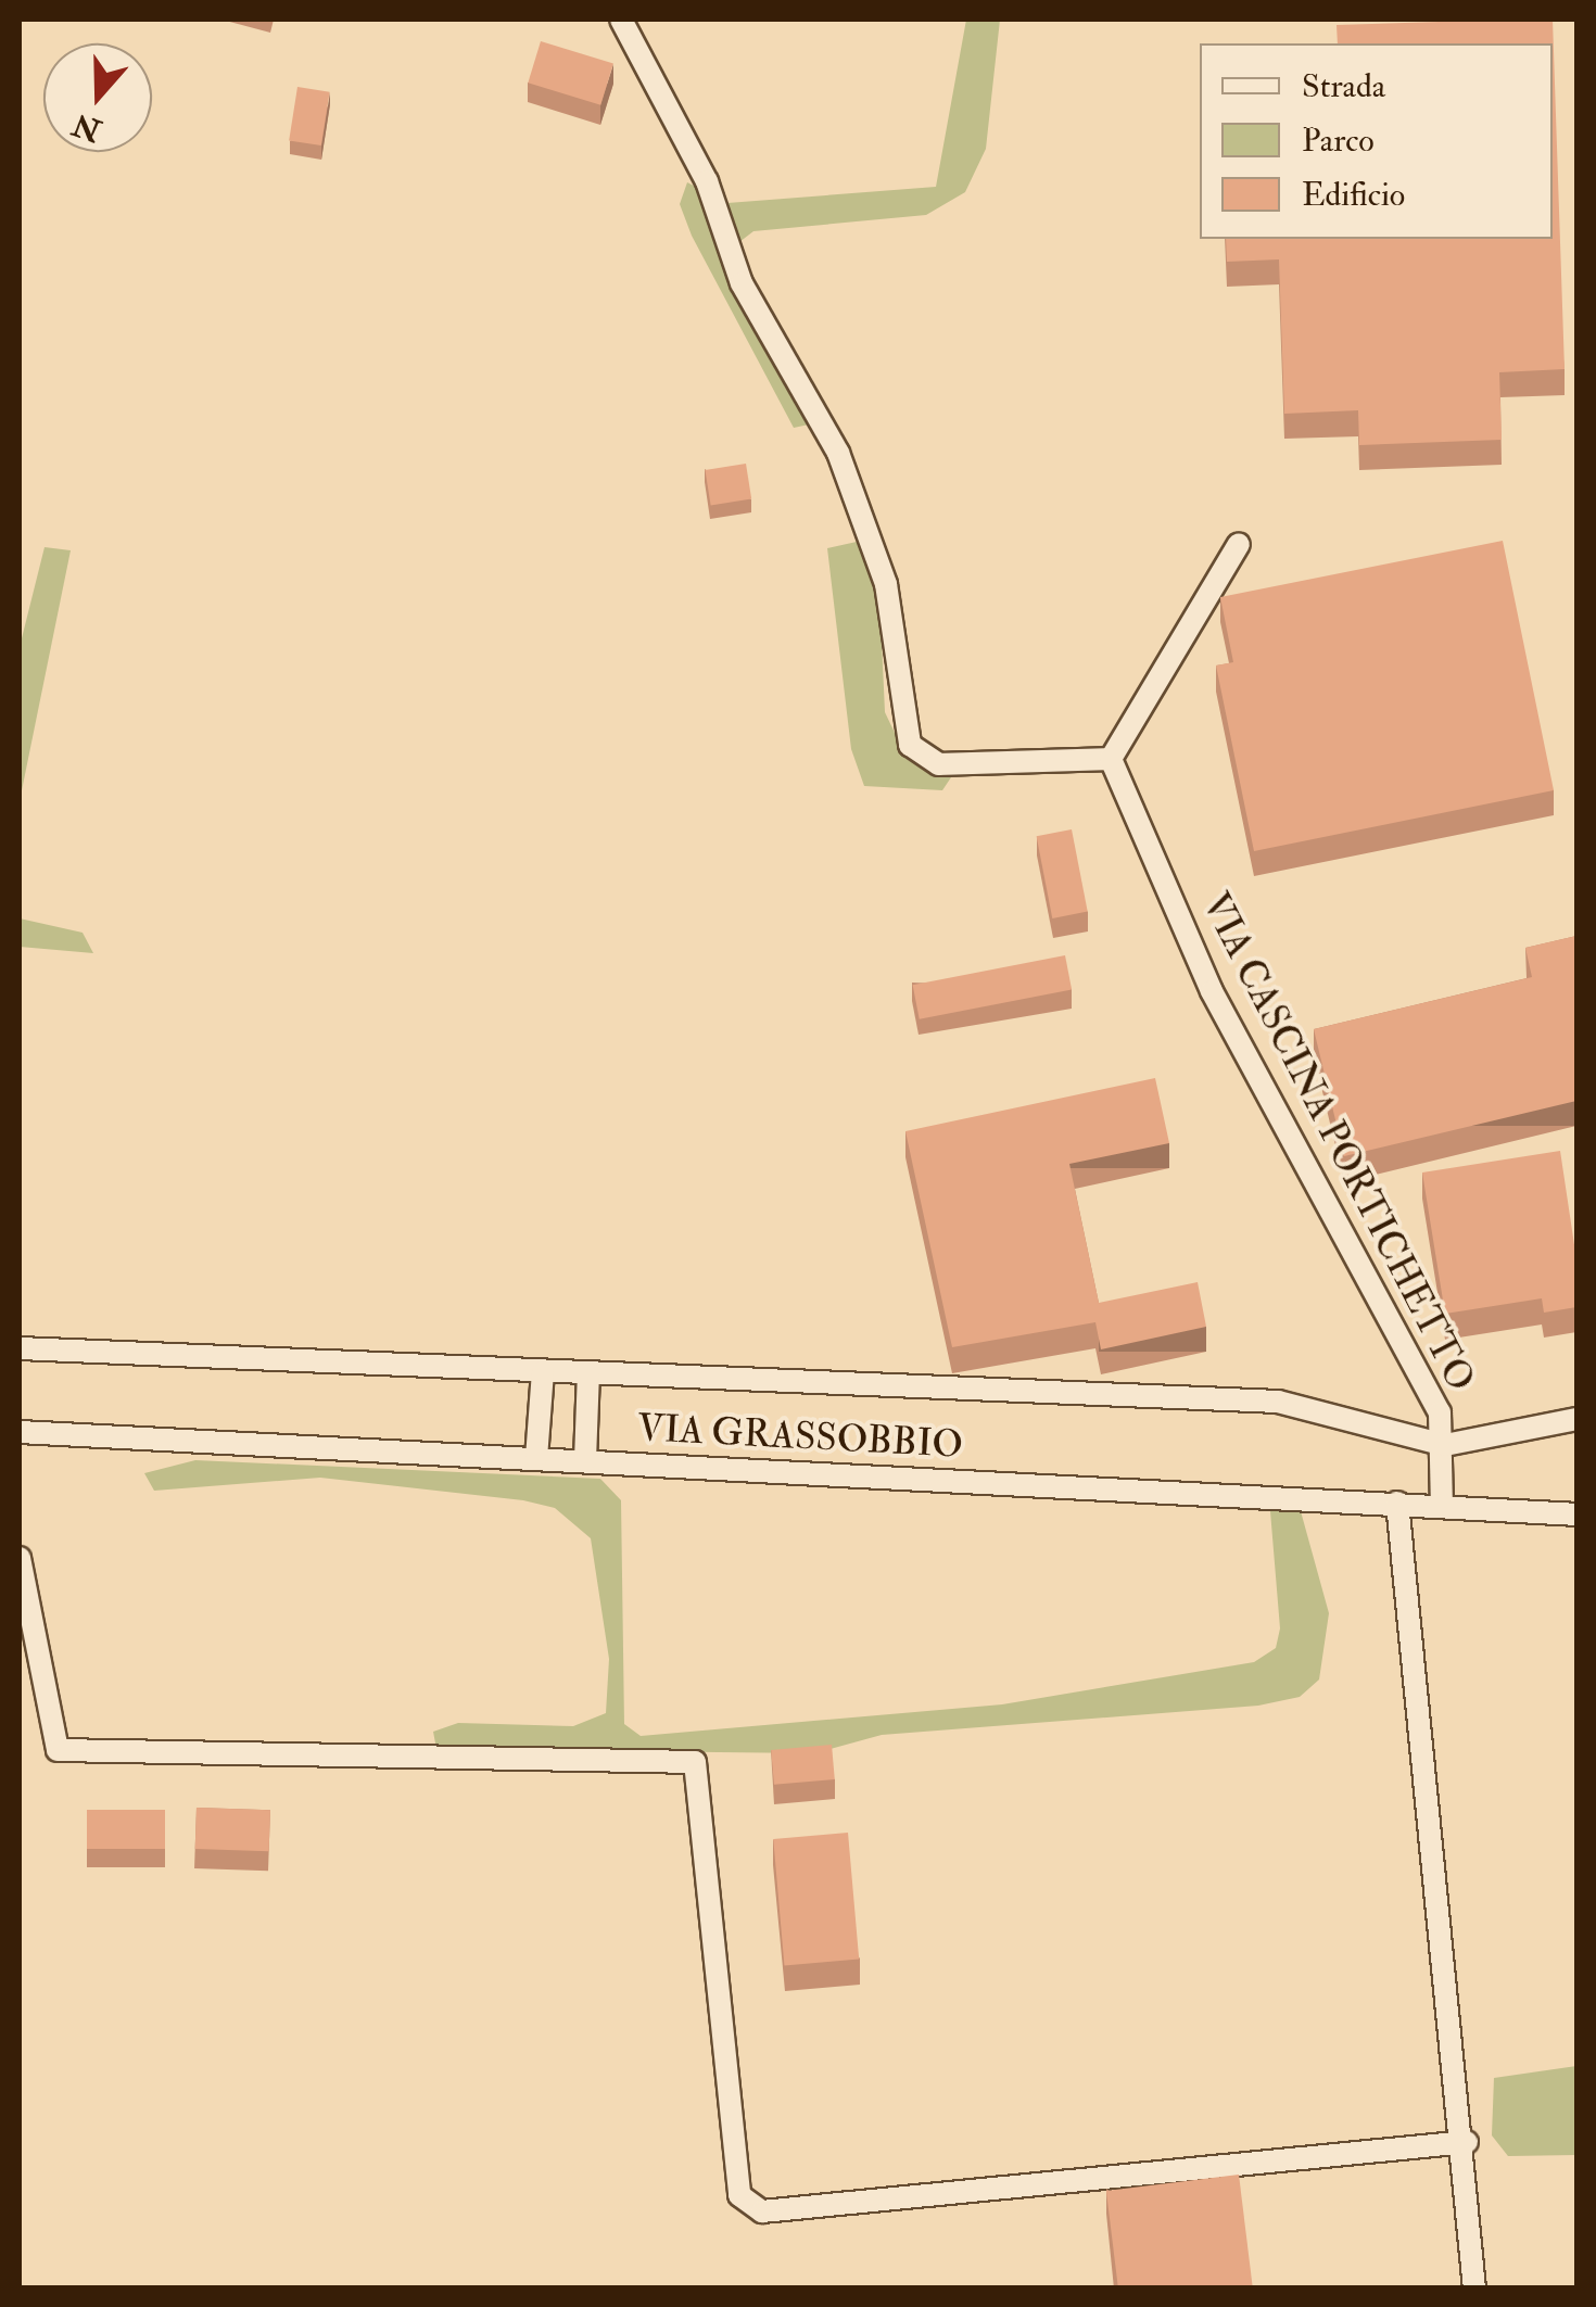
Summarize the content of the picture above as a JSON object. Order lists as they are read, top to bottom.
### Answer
{
  "streets": {
    "street": ["VIA CASCINA PORTICHETTO", "VIA GRASSOBBIO"]
  },
  "crossings": [
    ["VIA CASCINA PORTICHETTO", "VIA GRASSOBBIO"]
  ],
  "legend": ["Strada", "Parco", "Edificio"],
  "north": "bottom"
}
